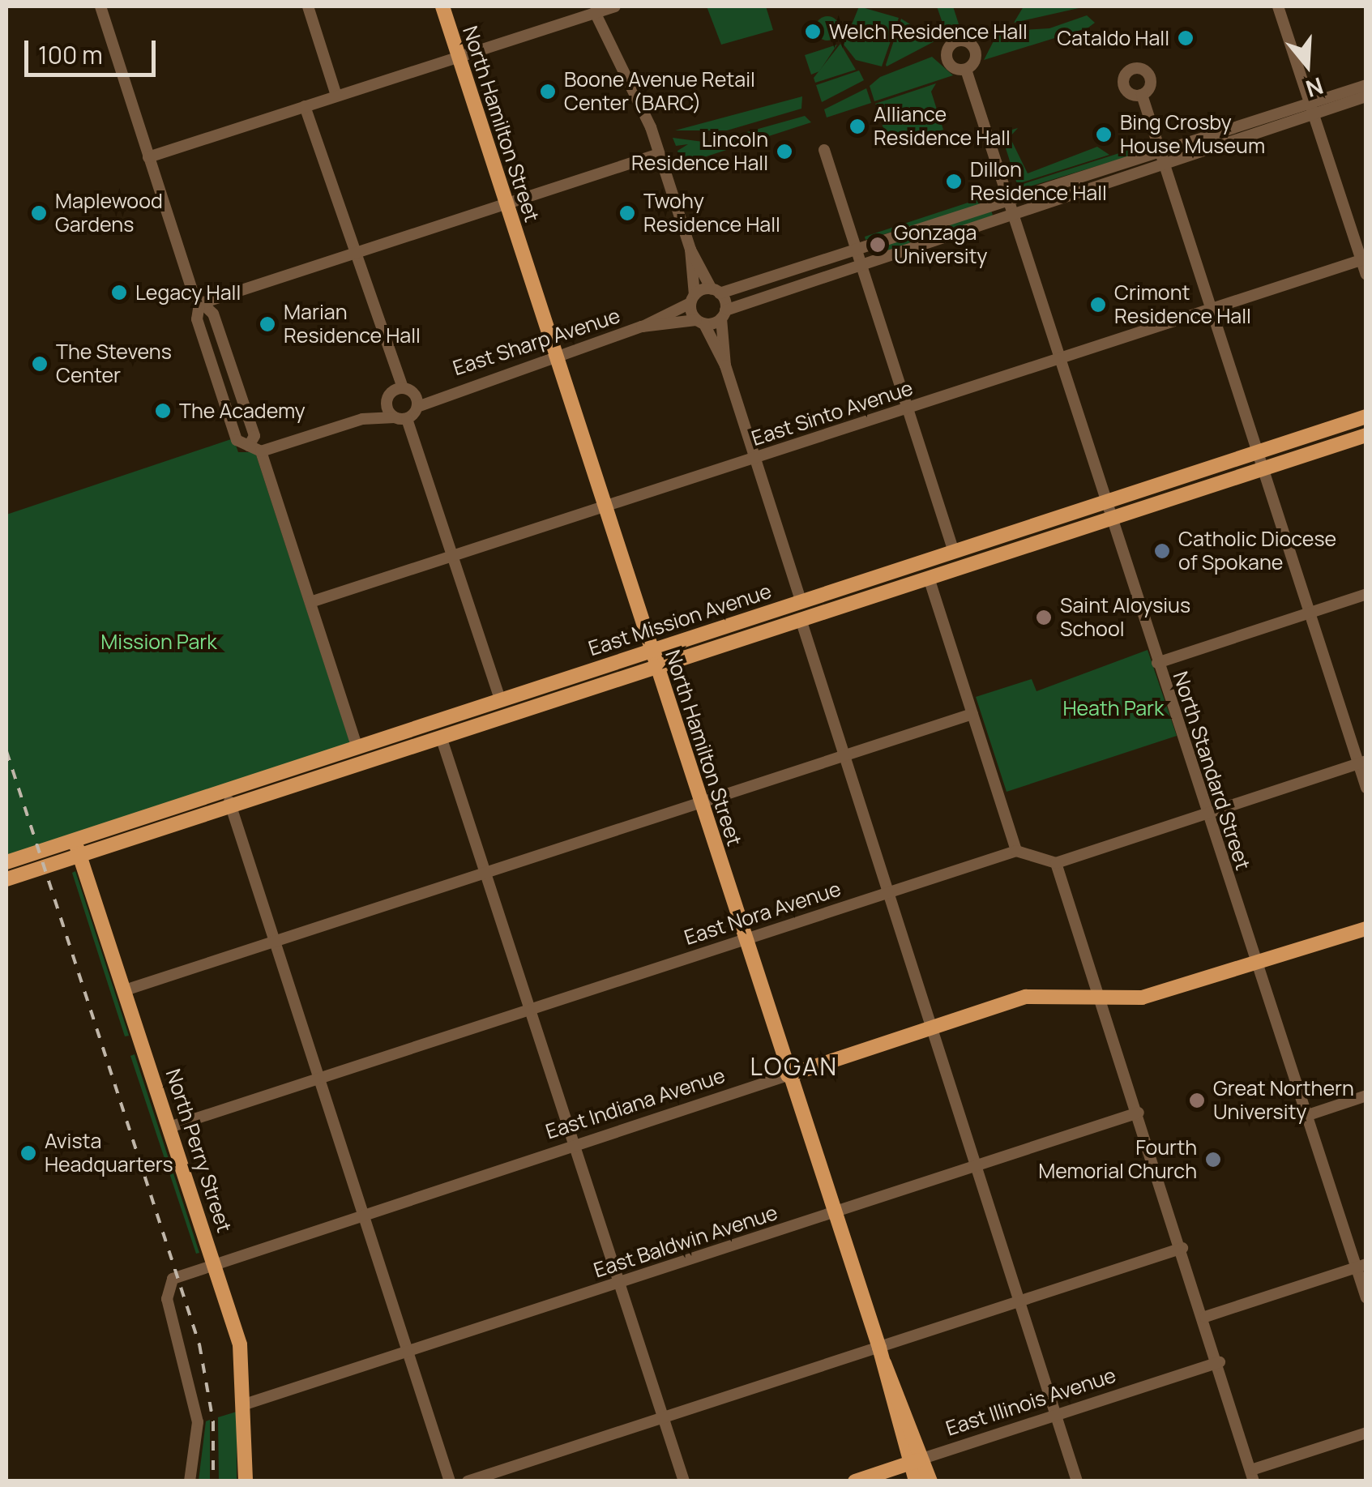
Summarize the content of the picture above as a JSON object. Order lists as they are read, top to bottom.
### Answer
{
  "streets": {
    "main road": [
      "North Hamilton Street",
      "East Mission Avenue",
      "East Indiana Avenue",
      "North Perry Street",
      "East Illinois Avenue"
    ],
    "street": [
      "East Sharp Avenue",
      "East Sinto Avenue",
      "North Standard Street",
      "East Nora Avenue",
      "East Baldwin Avenue"
    ]
  },
  "crossings": [
    ["North Hamilton Street", "East Sharp Avenue"],
    ["North Hamilton Street", "East Sinto Avenue"],
    ["North Hamilton Street", "East Mission Avenue"],
    ["North Hamilton Street", "East Nora Avenue"],
    ["North Hamilton Street", "East Indiana Avenue"],
    ["North Hamilton Street", "East Baldwin Avenue"],
    ["North Hamilton Street", "East Illinois Avenue"],
    ["East Sinto Avenue", "North Standard Street"],
    ["East Mission Avenue", "North Standard Street"],
    ["East Mission Avenue", "North Perry Street"],
    ["North Standard Street", "East Indiana Avenue"],
    ["East Nora Avenue", "North Perry Street"],
    ["East Indiana Avenue", "North Perry Street"],
    ["North Perry Street", "East Baldwin Avenue"]
  ],
  "districts": ["LOGAN"],
  "parks": ["Mission Park", "Heath Park"],
  "places": [
    "Welch Residence Hall",
    "Cataldo Hall",
    "Boone Avenue Retail Center (BARC)",
    "Alliance Residence Hall",
    "Bing Crosby House Museum",
    "Lincoln Residence Hall",
    "Dillon Residence Hall",
    "Maplewood Gardens",
    "Twohy Residence Hall",
    "Gonzaga University",
    "Legacy Hall",
    "Crimont Residence Hall",
    "Marian Residence Hall",
    "The Stevens Center",
    "The Academy",
    "Catholic Diocese of Spokane",
    "Saint Aloysius School",
    "Great Northern University",
    "Avista Headquarters",
    "Fourth Memorial Church"
  ],
  "scale_bar": "100 m",
  "north": "bottom"
}
